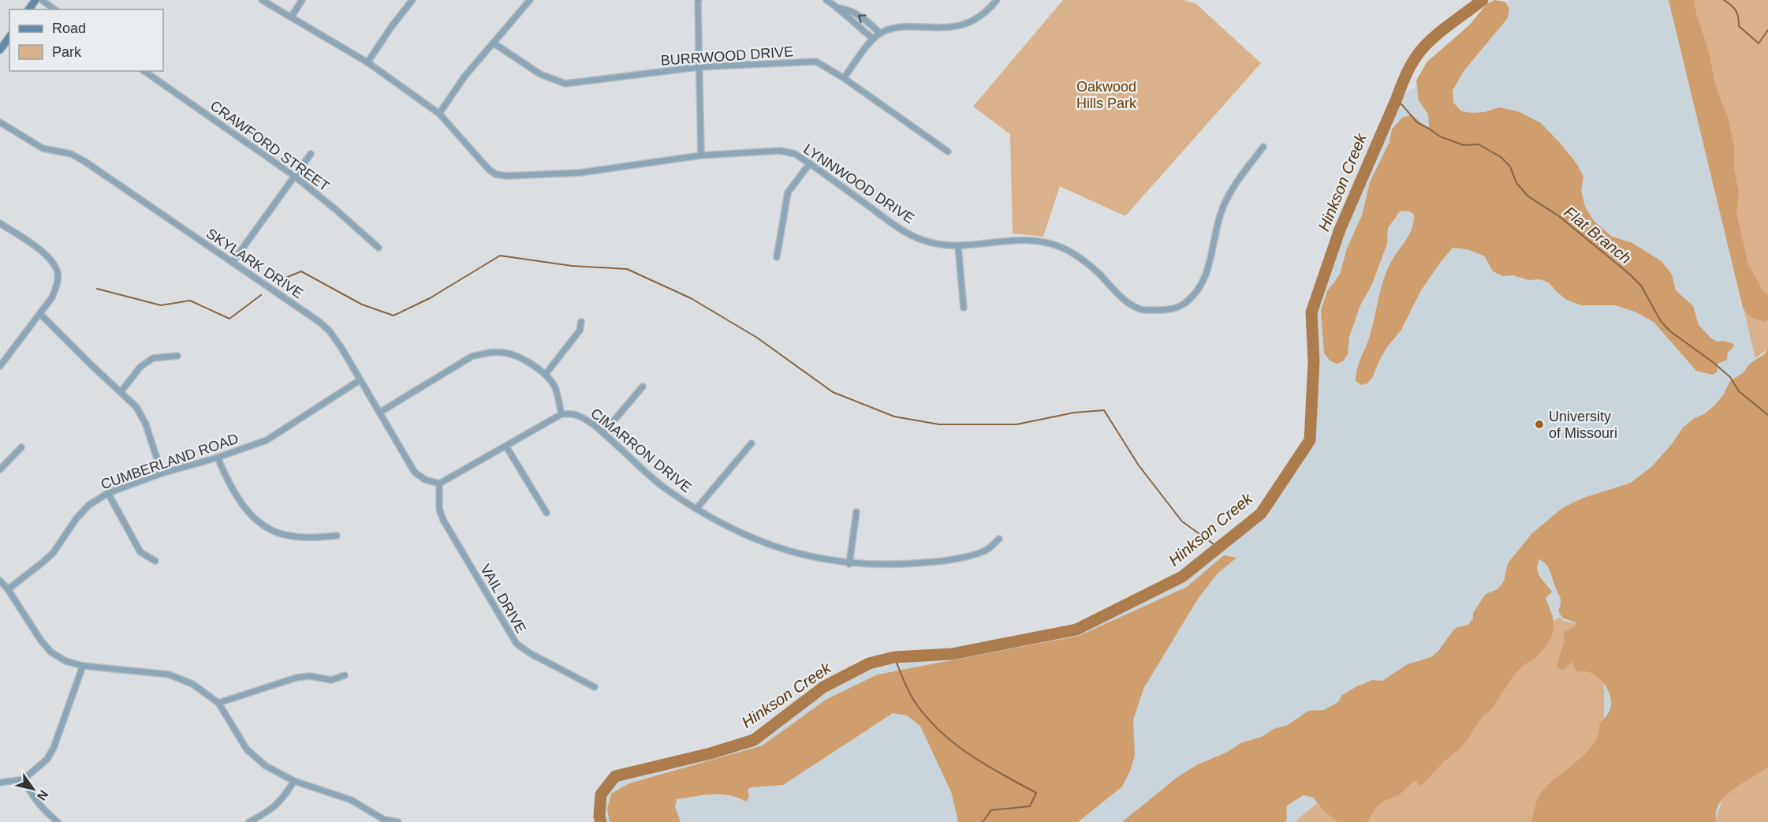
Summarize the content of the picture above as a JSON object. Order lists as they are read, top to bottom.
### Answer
{
  "streets": {
    "street": [
      "BURRWOOD DRIVE",
      "CRAWFORD STREET",
      "LYNNWOOD DRIVE",
      "SKYLARK DRIVE",
      "CIMARRON DRIVE",
      "CUMBERLAND ROAD",
      "VAIL DRIVE"
    ]
  },
  "crossings": [
    ["SKYLARK DRIVE", "CUMBERLAND ROAD"],
    ["SKYLARK DRIVE", "VAIL DRIVE"]
  ],
  "water": ["Hinkson Creek", "Flat Branch"],
  "parks": ["Oakwood Hills Park"],
  "places": ["University of Missouri"],
  "legend": ["Road", "Park"],
  "north": "bottom right"
}
